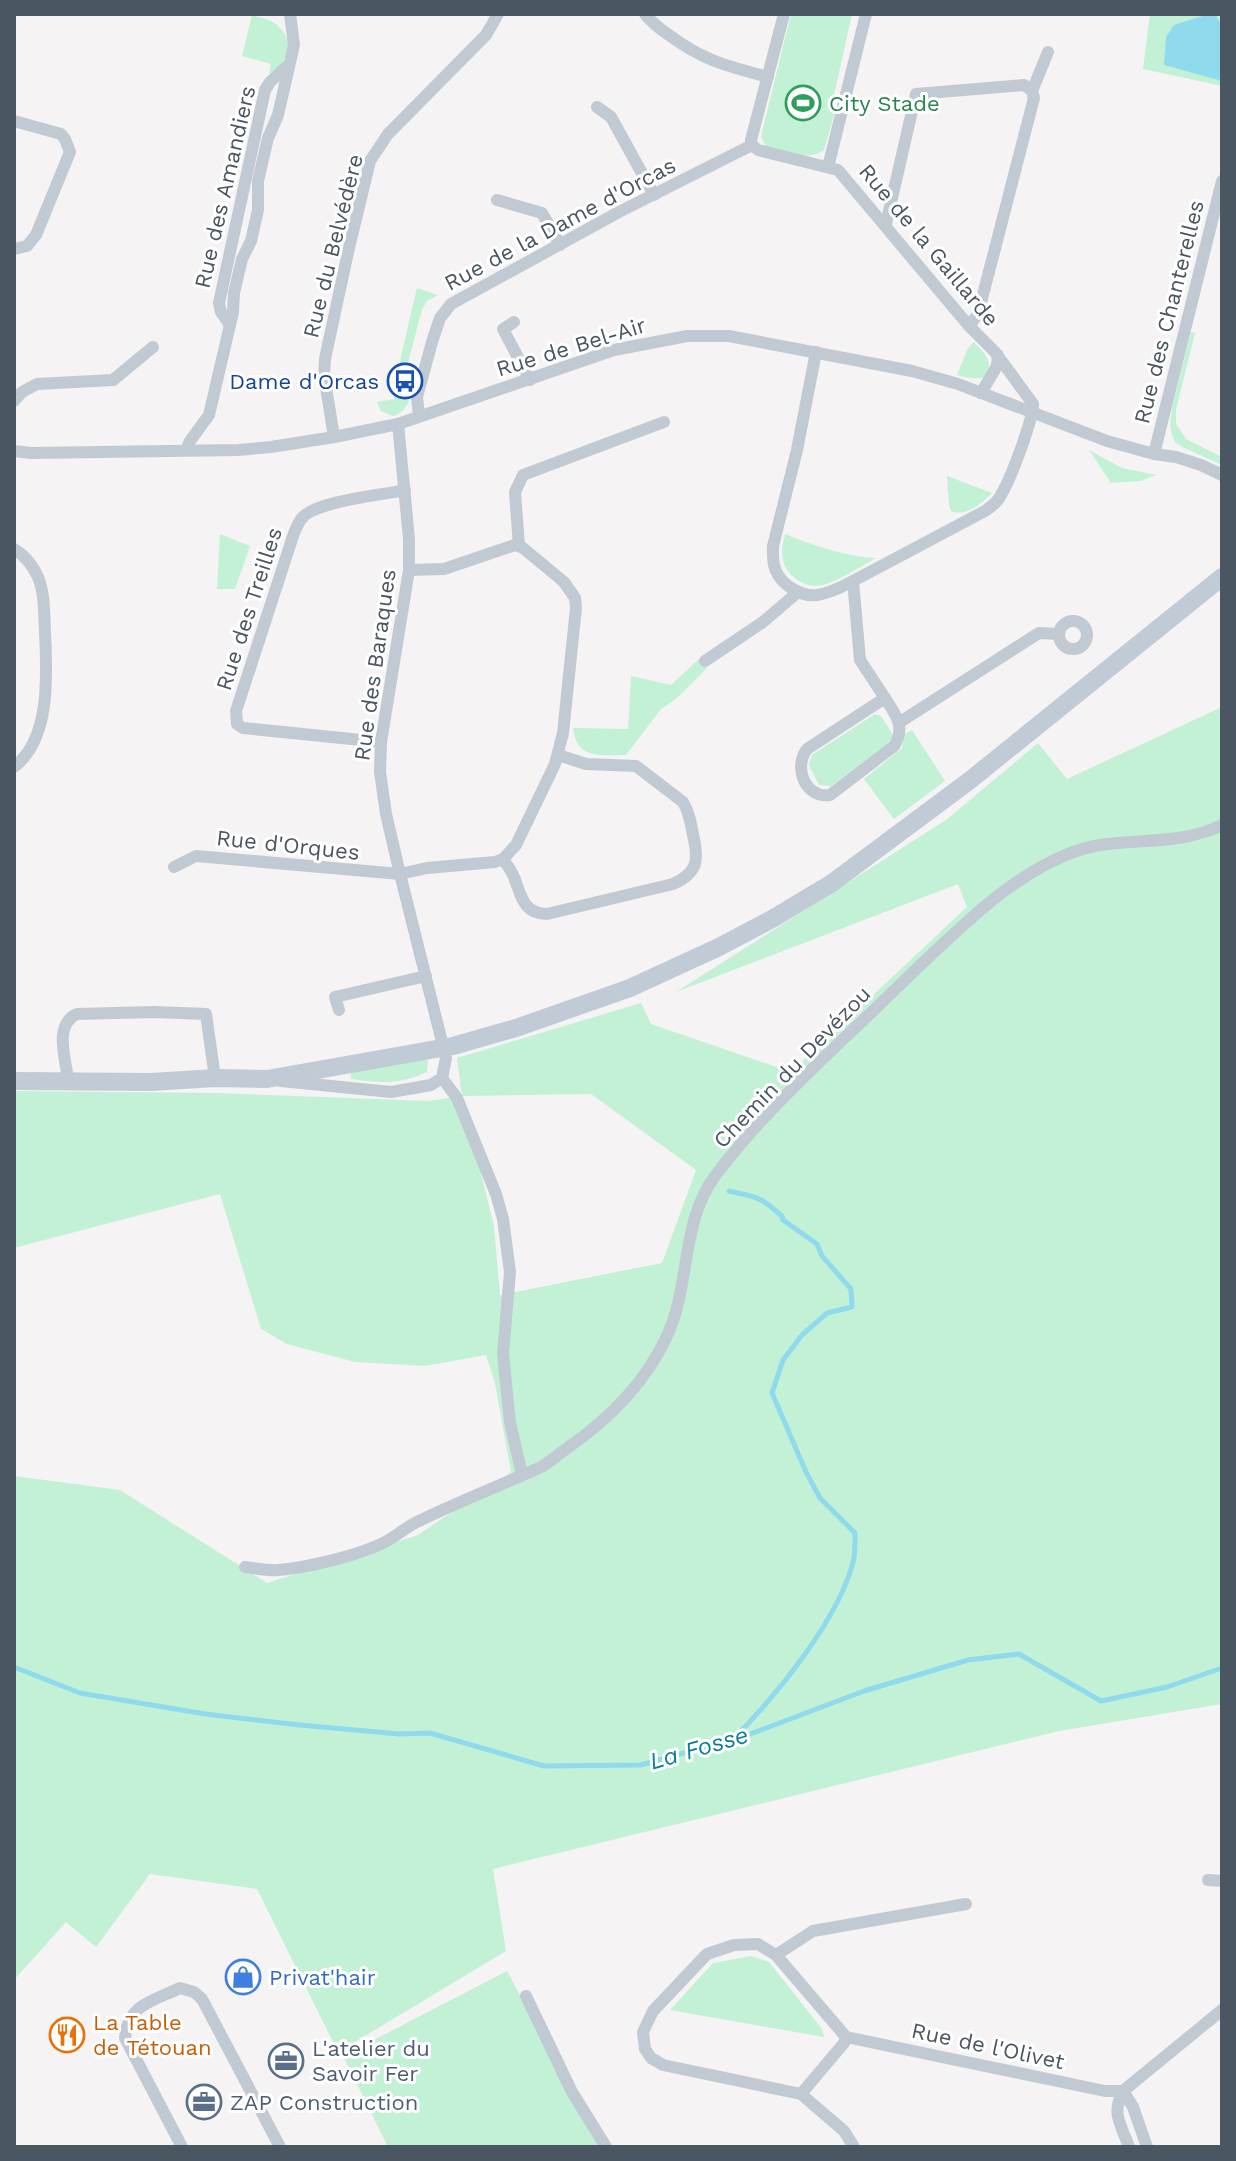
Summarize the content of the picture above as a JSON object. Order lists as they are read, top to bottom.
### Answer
{
  "streets": {
    "street": [
      "Rue des Amandiers",
      "Rue de la Dame d'Orcas",
      "Rue de la Gaillarde",
      "Rue du Belvédère",
      "Rue des Chanterelles",
      "Rue de Bel-Air",
      "Rue des Treilles",
      "Rue des Baraques",
      "Rue d'Orques",
      "Chemin du Devézou",
      "Rue de l'Olivet"
    ]
  },
  "crossings": [
    ["Rue des Amandiers", "Rue de Bel-Air"],
    ["Rue de la Dame d'Orcas", "Rue de la Gaillarde"],
    ["Rue de la Dame d'Orcas", "Rue de Bel-Air"],
    ["Rue de la Gaillarde", "Rue de Bel-Air"],
    ["Rue du Belvédère", "Rue de Bel-Air"],
    ["Rue des Chanterelles", "Rue de Bel-Air"],
    ["Rue de Bel-Air", "Rue des Baraques"],
    ["Rue des Treilles", "Rue des Baraques"],
    ["Rue des Baraques", "Rue d'Orques"]
  ],
  "water": ["La Fosse"],
  "places": {
    "sports": ["City Stade"],
    "bus stop": ["Dame d'Orcas"],
    "shop": ["Privat'hair"],
    "restaurant": ["La Table de Tétouan"],
    "office": ["L'atelier du Savoir Fer", "ZAP Construction"]
  }
}
